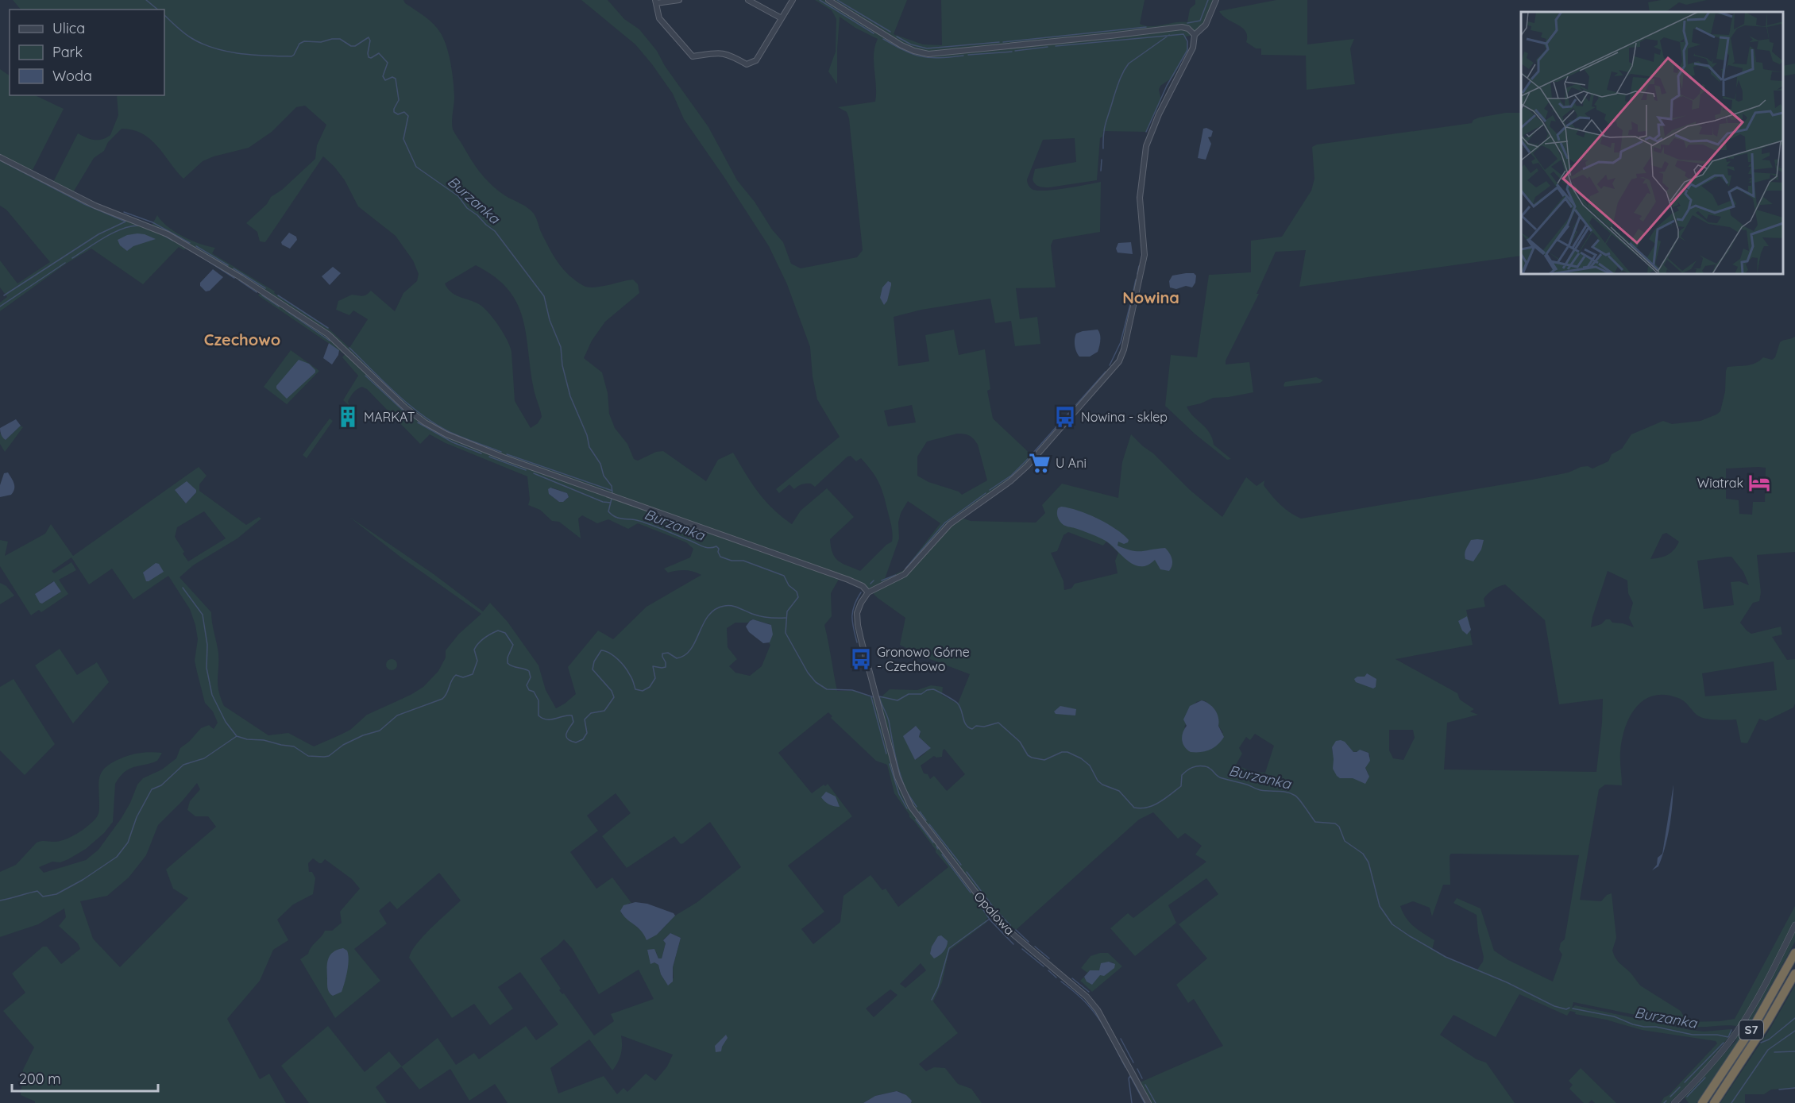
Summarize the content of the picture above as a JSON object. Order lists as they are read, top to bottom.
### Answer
{
  "streets": {
    "highway": ["S7"],
    "street": ["Opalowa"]
  },
  "districts": ["Nowina", "Czechowo"],
  "water": ["Burzanka"],
  "places": {
    "building": ["MARKAT"],
    "bus stop": ["Nowina - sklep", "Gronowo Górne - Czechowo"],
    "supermarket": ["U Ani"],
    "hotel": ["Wiatrak"]
  },
  "legend": ["Ulica", "Park", "Woda"],
  "scale_bar": "200 m"
}
